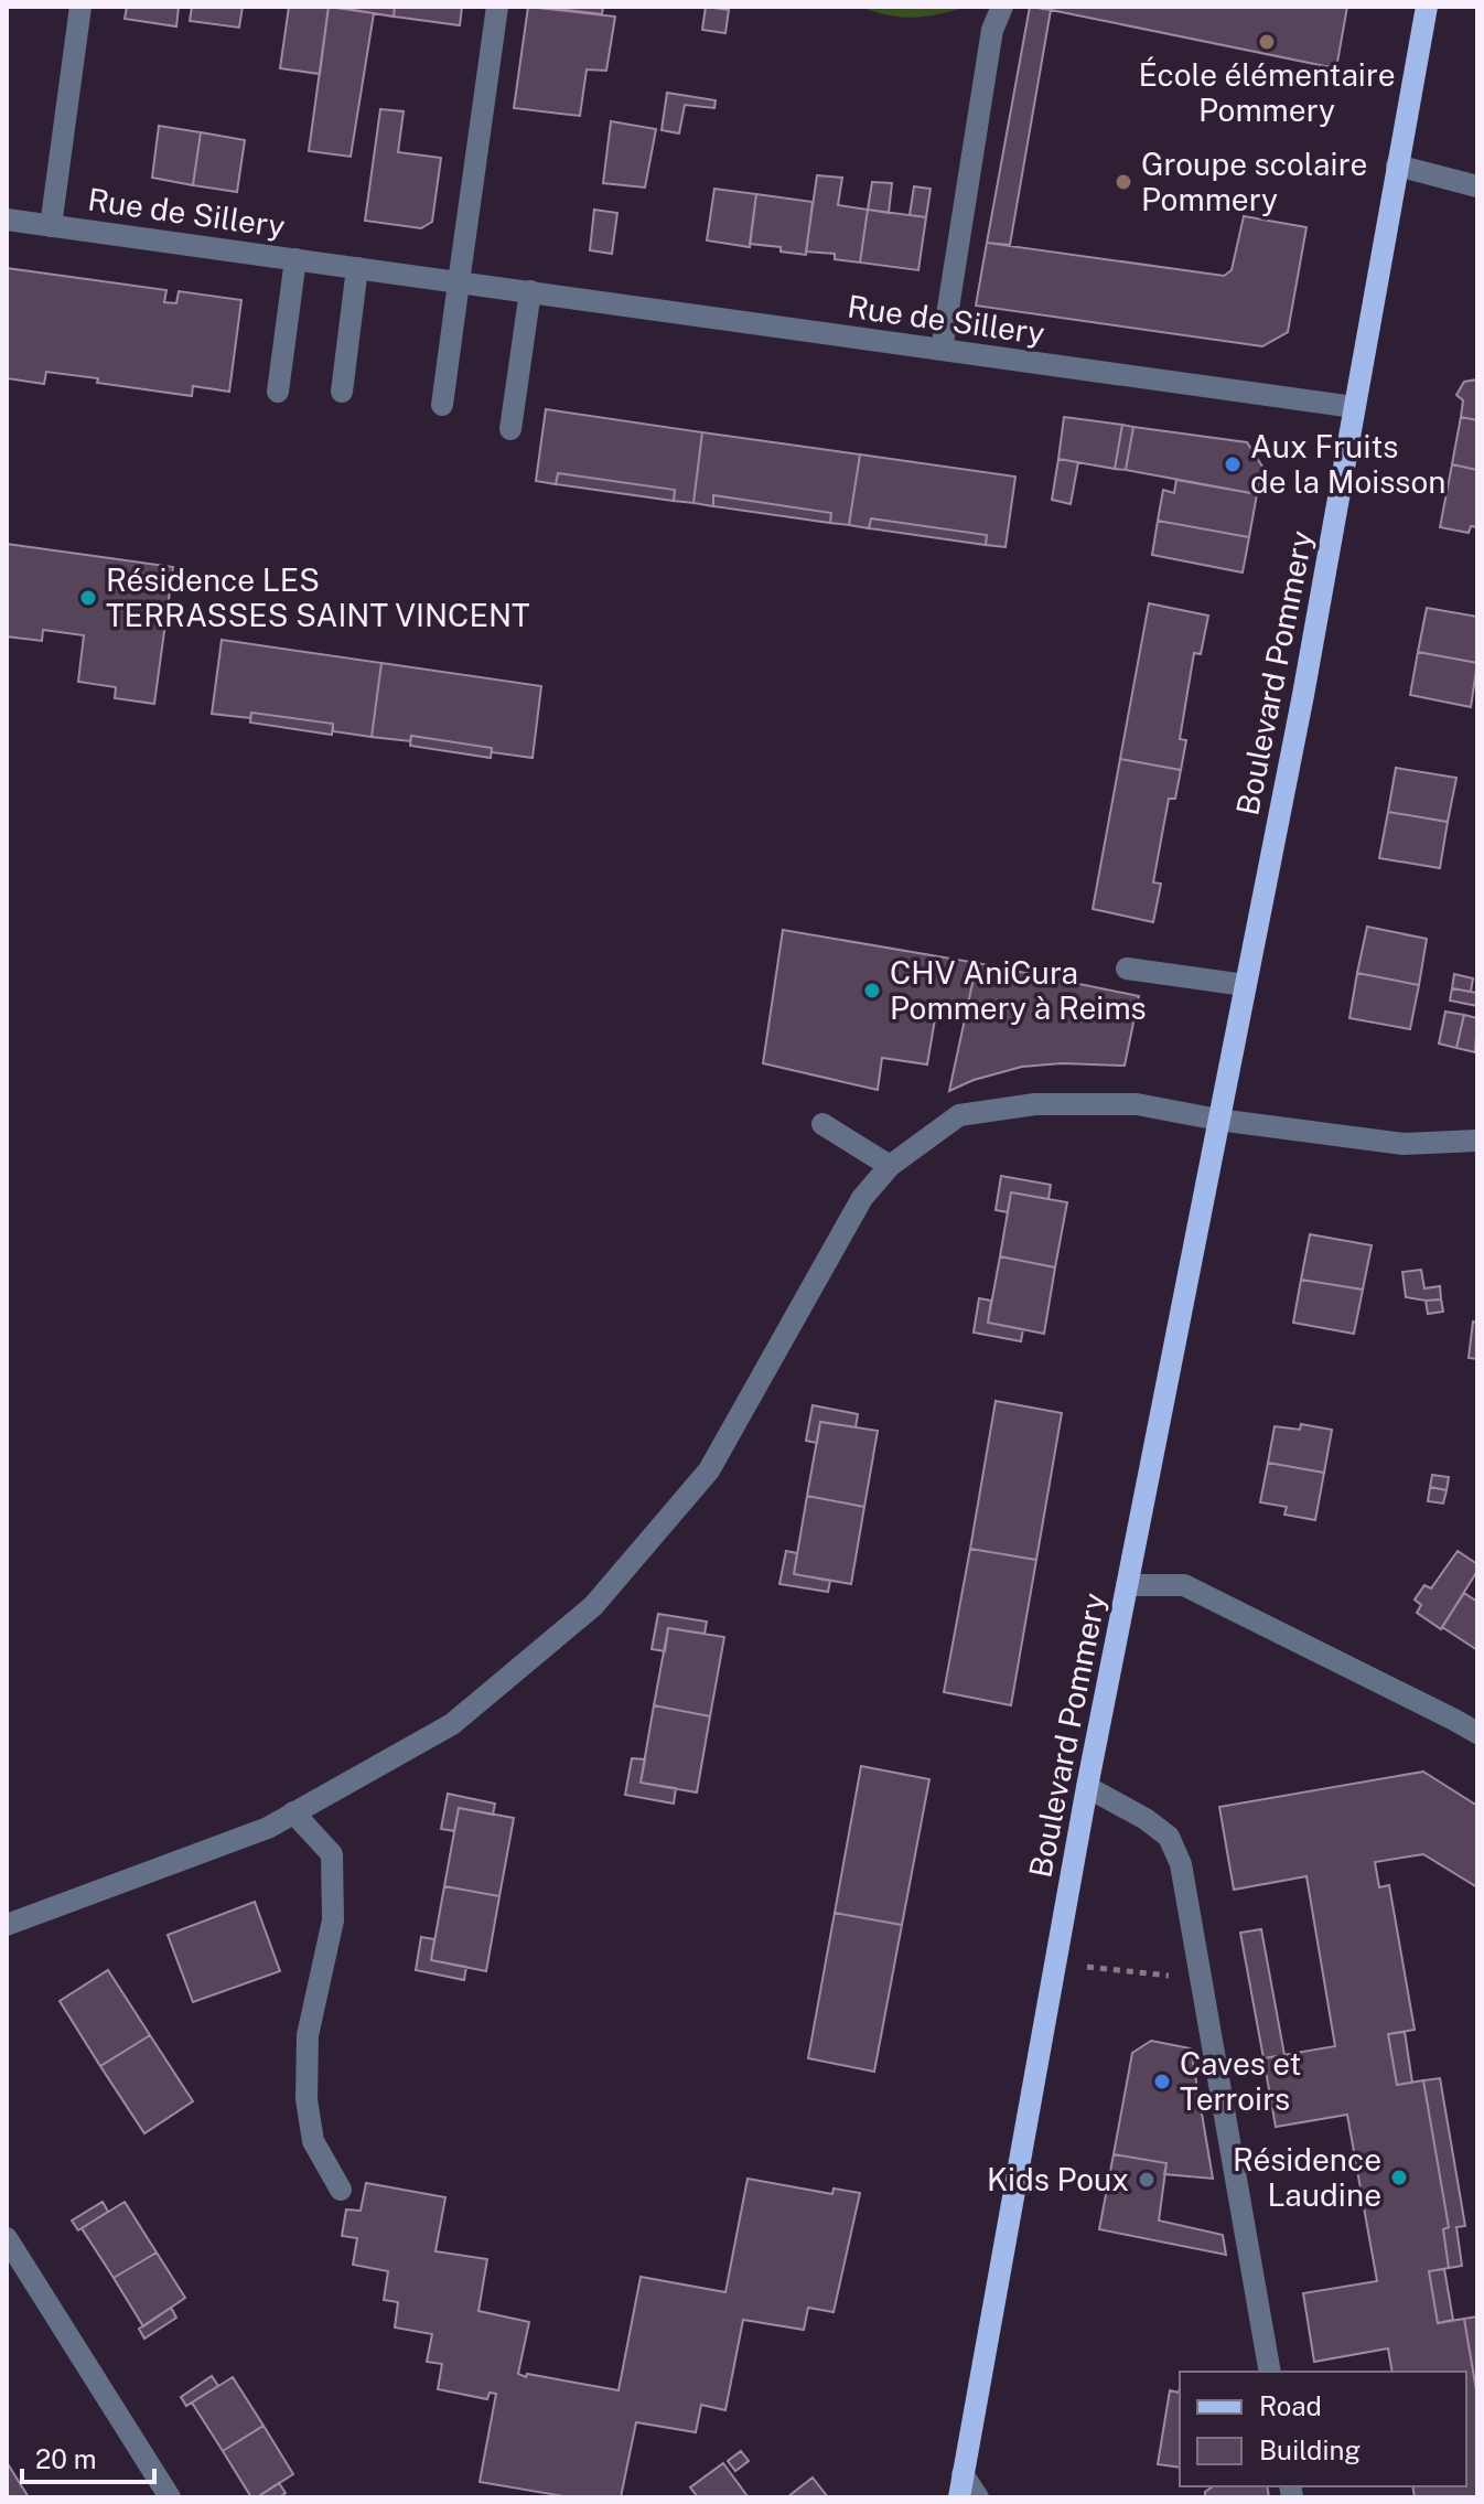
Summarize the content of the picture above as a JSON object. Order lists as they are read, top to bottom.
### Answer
{
  "streets": {
    "main road": ["Boulevard Pommery"],
    "street": ["Rue de Sillery"]
  },
  "crossings": [
    ["Rue de Sillery", "Boulevard Pommery"]
  ],
  "places": [
    "École élémentaire Pommery",
    "Groupe scolaire Pommery",
    "Aux Fruits de la Moisson",
    "Résidence LES TERRASSES SAINT VINCENT",
    "CHV AniCura Pommery à Reims",
    "Caves et Terroirs",
    "Résidence Laudine",
    "Kids Poux"
  ],
  "legend": ["Road", "Building"],
  "scale_bar": "20 m"
}
